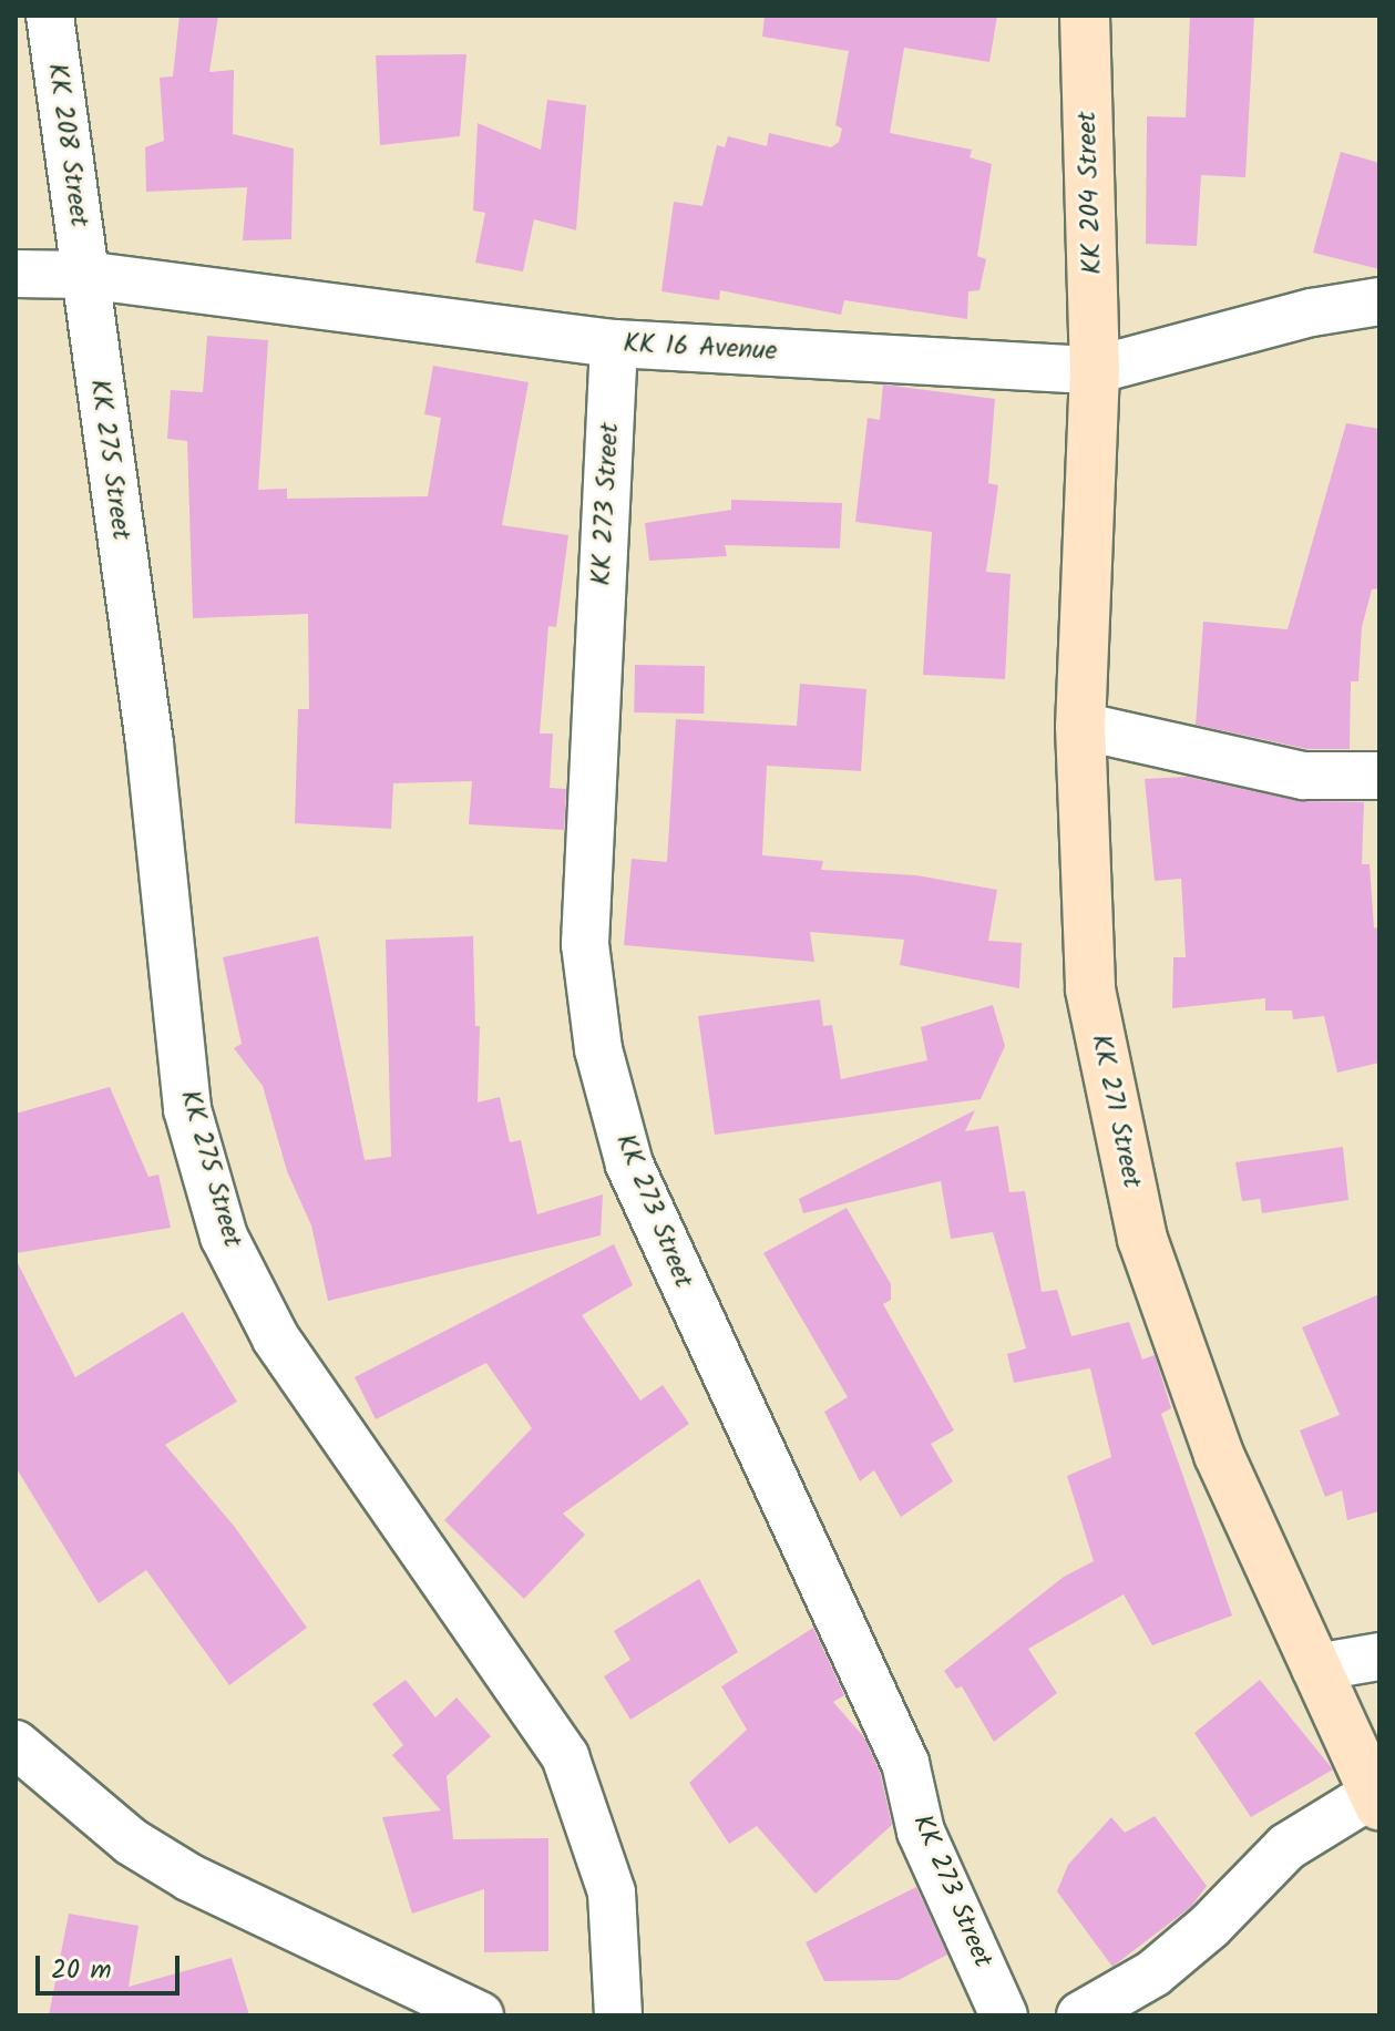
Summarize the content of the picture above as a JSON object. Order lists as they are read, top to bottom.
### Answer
{
  "streets": {
    "street": [
      "KK 208 Street",
      "KK 204 Street",
      "KK 16 Avenue",
      "KK 275 Street",
      "KK 273 Street",
      "KK 271 Street"
    ]
  },
  "crossings": [
    ["KK 208 Street", "KK 16 Avenue"],
    ["KK 208 Street", "KK 275 Street"],
    ["KK 204 Street", "KK 16 Avenue"],
    ["KK 204 Street", "KK 271 Street"],
    ["KK 16 Avenue", "KK 275 Street"],
    ["KK 16 Avenue", "KK 273 Street"],
    ["KK 16 Avenue", "KK 271 Street"]
  ],
  "scale_bar": "20 m"
}
